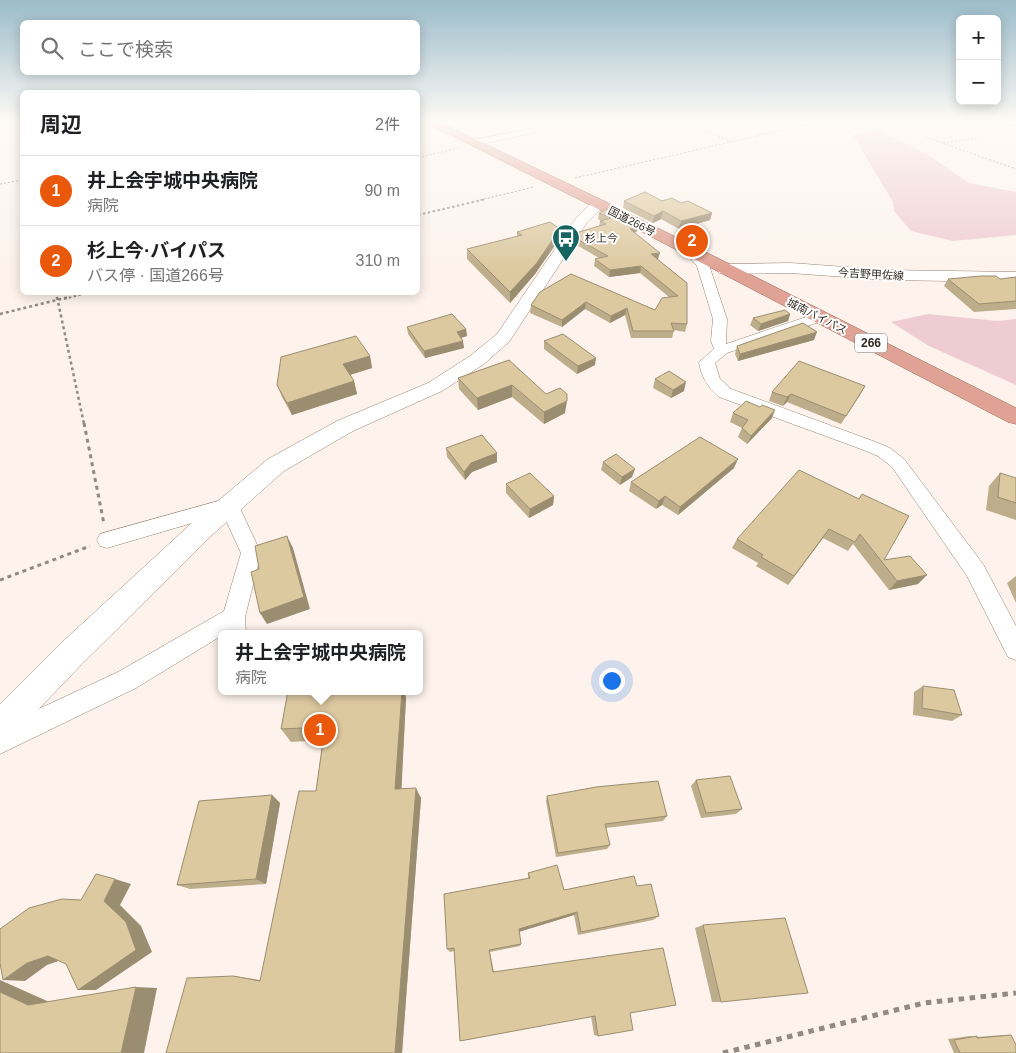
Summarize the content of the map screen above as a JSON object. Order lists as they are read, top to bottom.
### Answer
{
  "streets": {
    "highway": ["国道266号", "城南バイパス", "266"],
    "main road": ["今吉野甲佐線"]
  },
  "crossings": [
    ["国道266号", "今吉野甲佐線"],
    ["国道266号", "城南バイパス"],
    ["今吉野甲佐線", "城南バイパス"]
  ],
  "places": {
    "bus stop": ["杉上今"]
  },
  "page": {
    "map_buttons": ["+", "−"],
    "search": "ここで検索",
    "heading": ["周辺", "2件"],
    "list": [
      {
        "mark": "1",
        "name": "井上会宇城中央病院",
        "note": "病院",
        "value": "90 m"
      },
      {
        "mark": "2",
        "name": "杉上今·バイパス",
        "note": "バス停 · 国道266号",
        "value": "310 m"
      }
    ],
    "pins": ["2", "1"],
    "popup": ["井上会宇城中央病院", "病院"]
  }
}
